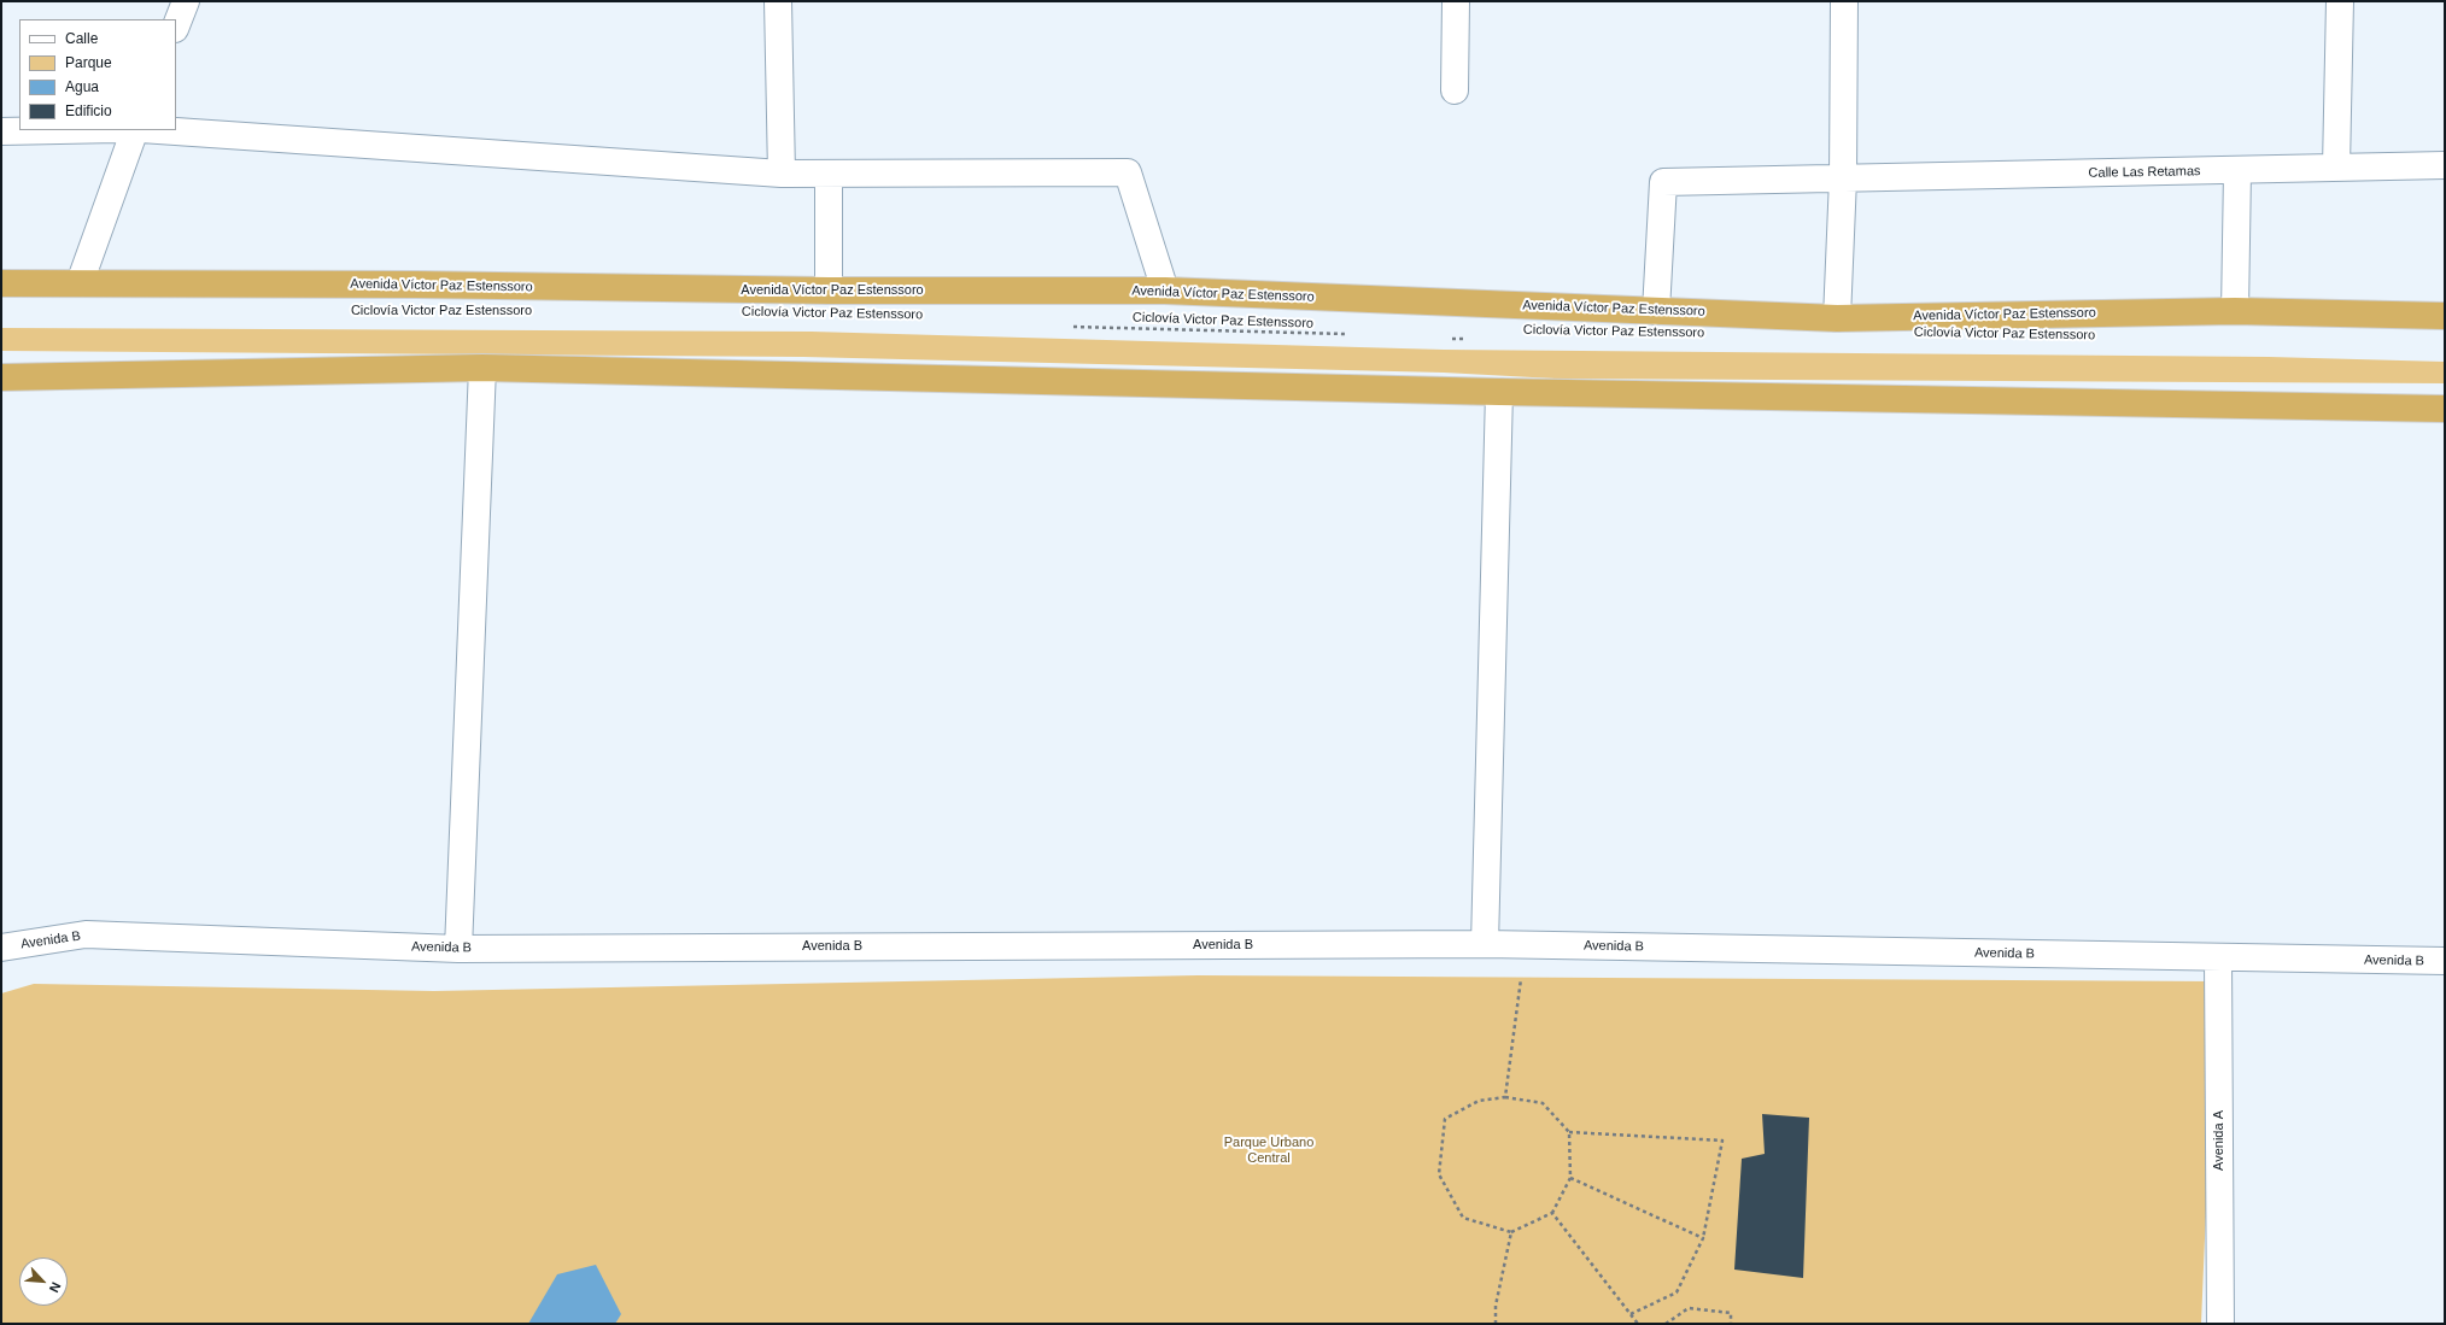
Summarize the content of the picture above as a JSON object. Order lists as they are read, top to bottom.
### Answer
{
  "streets": {
    "highway": ["Avenida Víctor Paz Estenssoro"],
    "street": ["Calle Las Retamas", "Avenida B", "Avenida A"],
    "path": ["Ciclovía Victor Paz Estenssoro"]
  },
  "crossings": [
    ["Calle Las Retamas", "Avenida Víctor Paz Estenssoro"],
    ["Avenida B", "Avenida A"]
  ],
  "parks": ["Parque Urbano Central"],
  "legend": [
    "Calle",
    "Parque",
    "Agua",
    "Edificio"
  ],
  "north": "bottom right"
}
